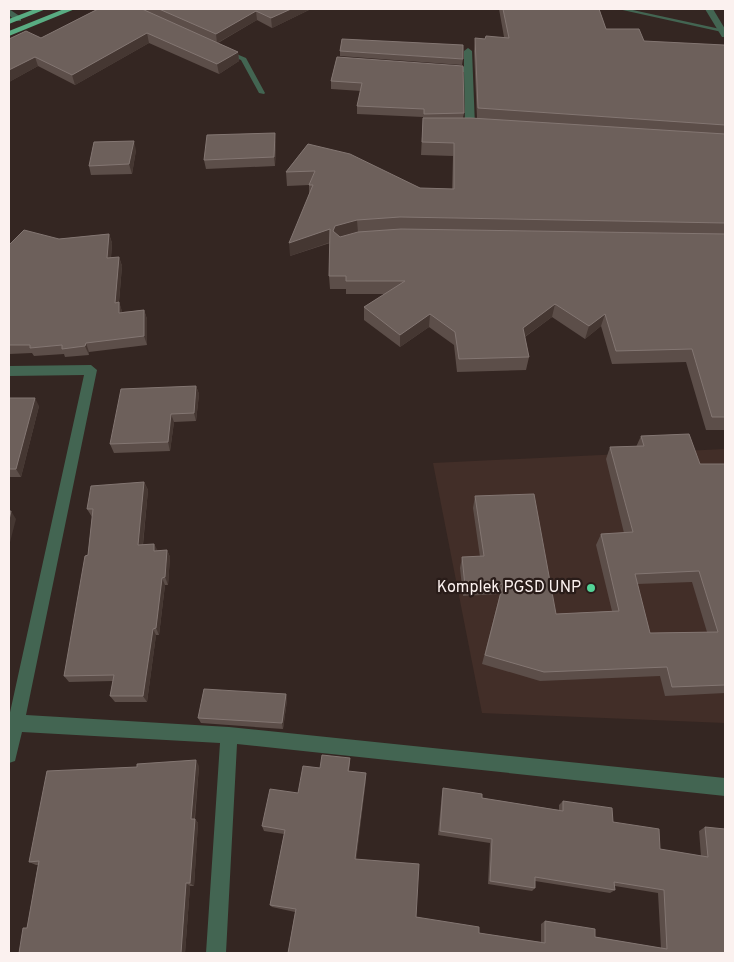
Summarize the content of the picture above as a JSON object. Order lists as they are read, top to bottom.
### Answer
{
  "places": ["Komplek PGSD UNP"]
}
